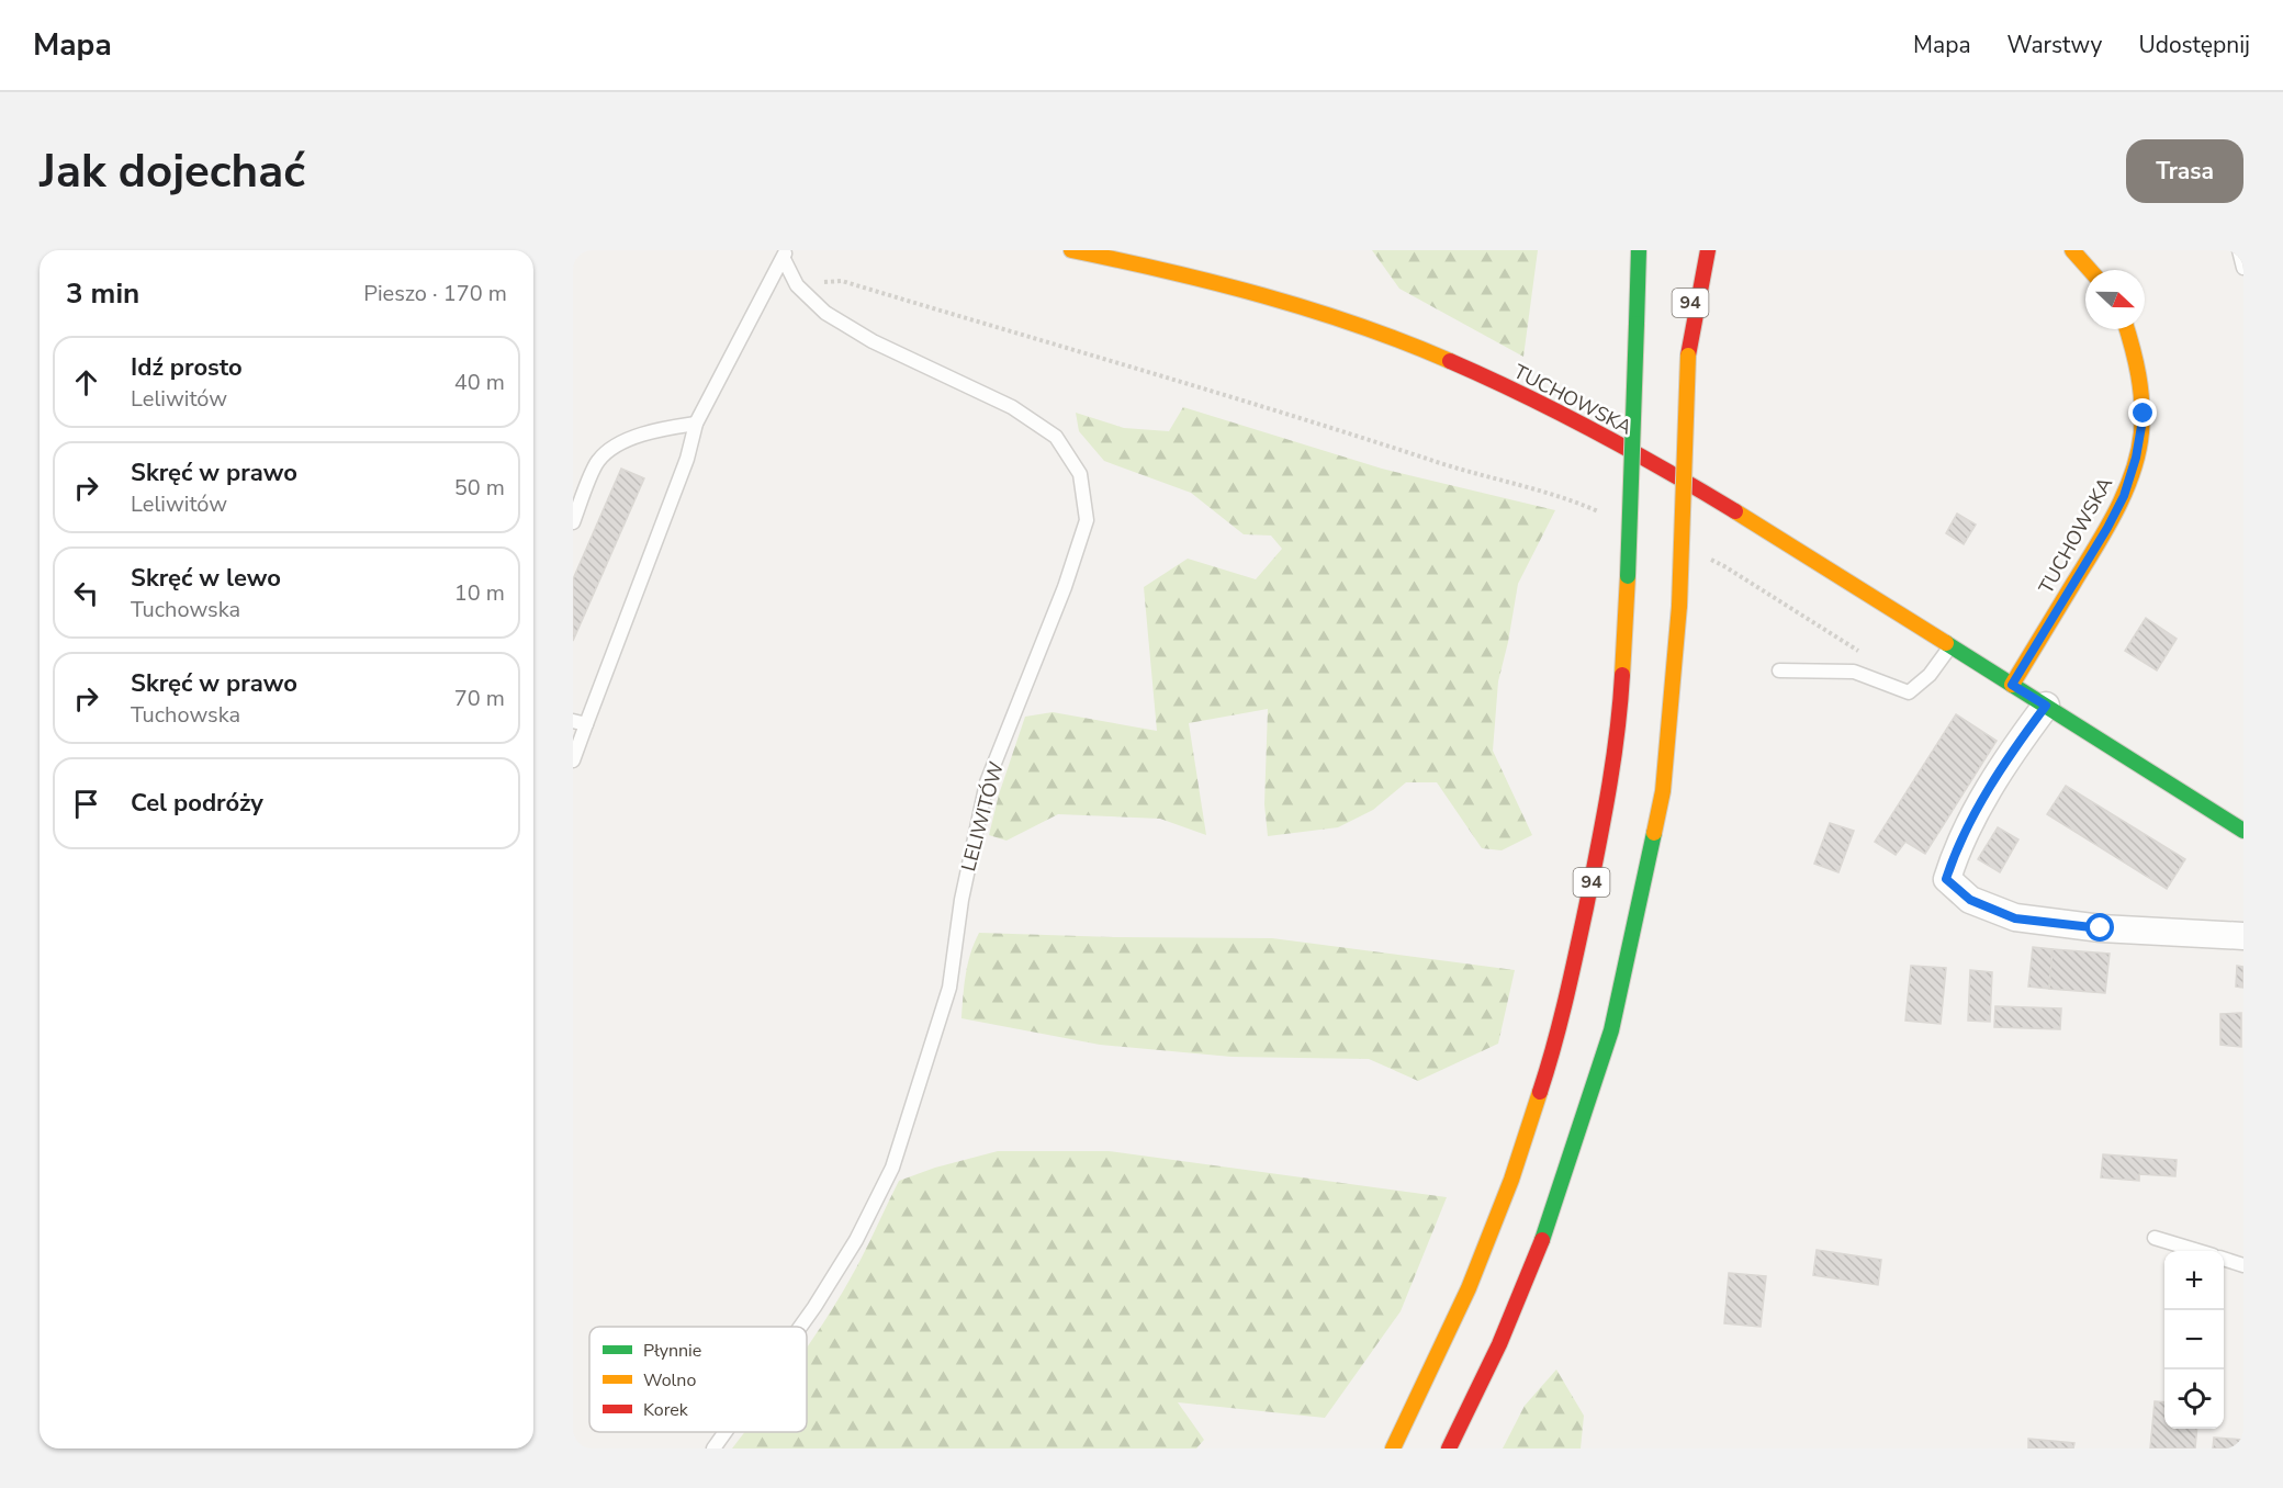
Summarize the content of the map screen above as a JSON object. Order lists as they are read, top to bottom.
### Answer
{
  "streets": {
    "main road": ["94", "TUCHOWSKA"],
    "lane": ["LELIWITÓW"]
  },
  "legend": ["Płynnie", "Wolno", "Korek"],
  "north": "right",
  "page": {
    "header": "Mapa",
    "nav": ["Mapa", "Warstwy", "Udostępnij"],
    "buttons": "Trasa",
    "title": "Jak dojechać",
    "heading": ["3 min", "Pieszo · 170 m"],
    "list": [
      ["Idź prosto", "Leliwitów", "40 m"],
      ["Skręć w prawo", "Leliwitów", "50 m"],
      ["Skręć w lewo", "Tuchowska", "10 m"],
      ["Skręć w prawo", "Tuchowska", "70 m"],
      "Cel podróży"
    ],
    "map_buttons": ["+", "−"]
  }
}
